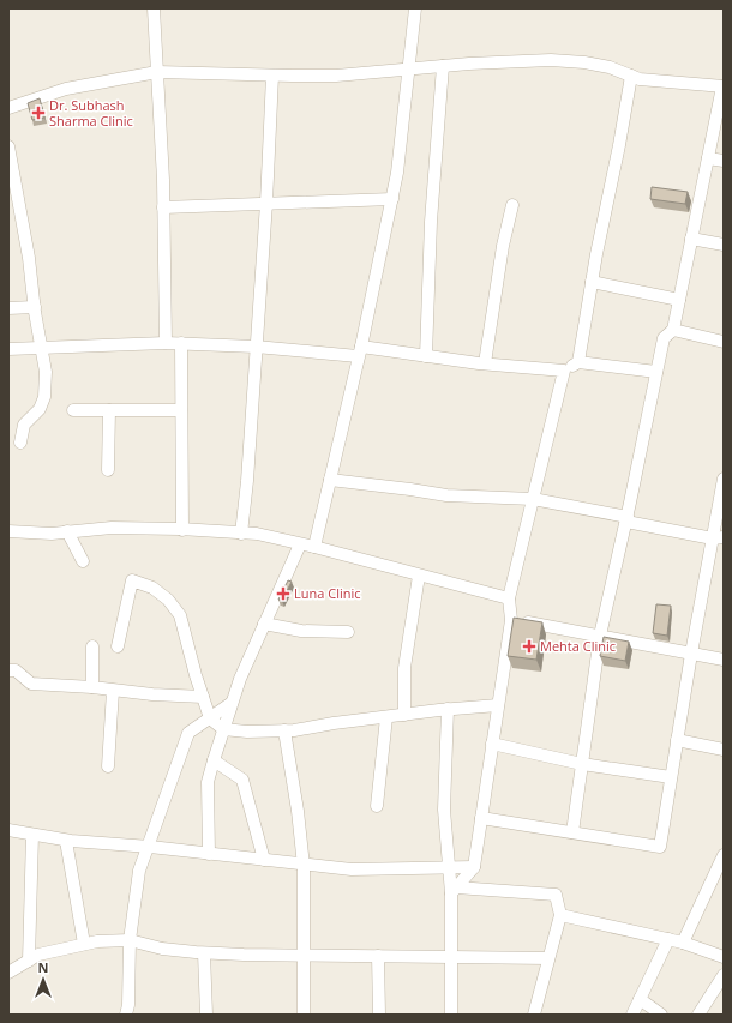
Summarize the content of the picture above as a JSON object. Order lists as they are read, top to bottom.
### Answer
{
  "places": {
    "health": ["Dr. Subhash Sharma Clinic", "Luna Clinic", "Mehta Clinic"]
  },
  "north": "top"
}
